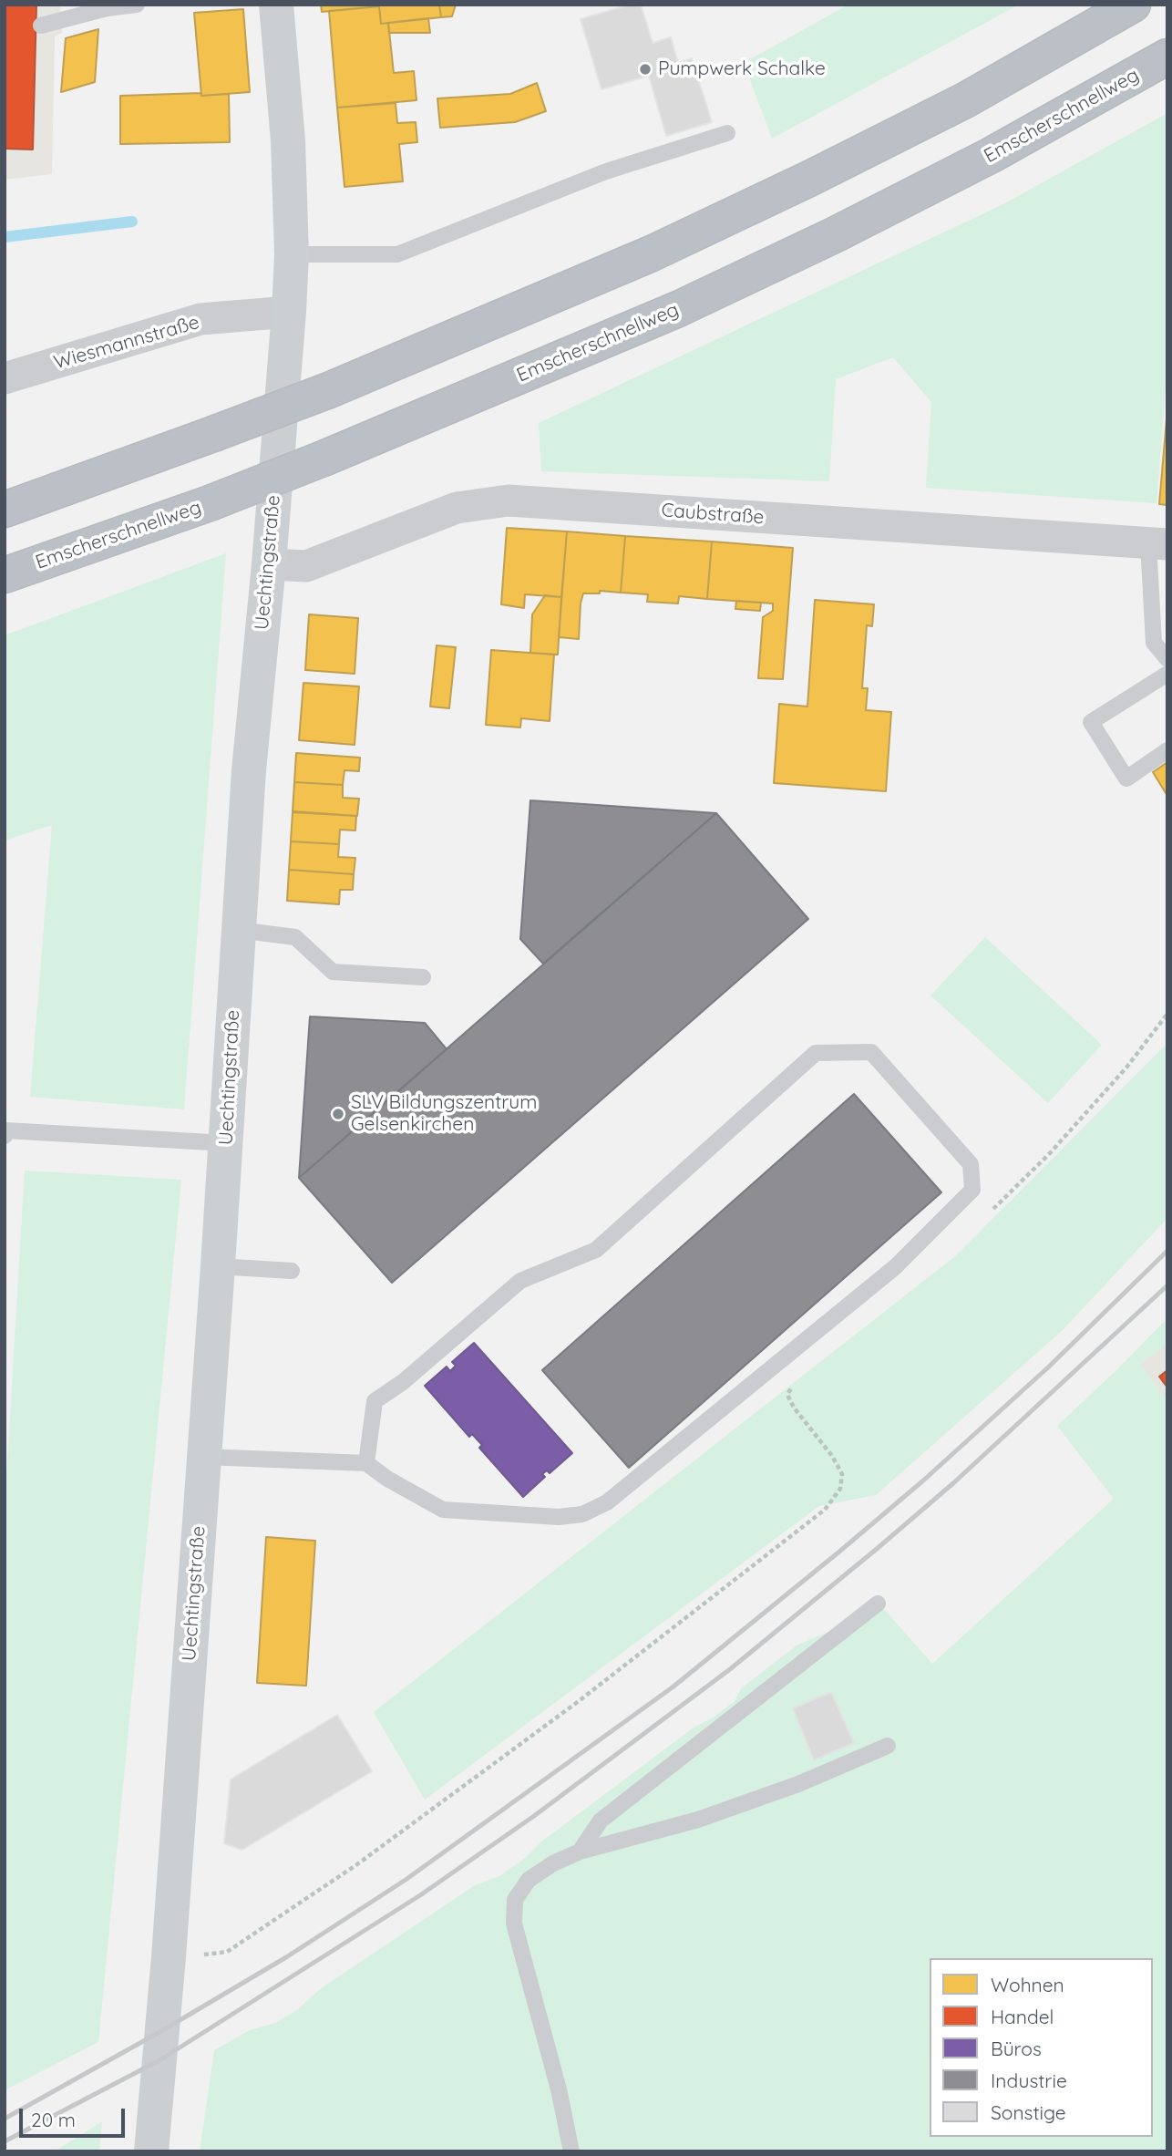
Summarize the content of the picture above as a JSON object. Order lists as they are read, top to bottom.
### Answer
{
  "streets": {
    "highway": ["Emscherschnellweg"],
    "street": ["Wiesmannstraße", "Caubstraße", "Uechtingstraße"]
  },
  "crossings": [
    ["Wiesmannstraße", "Uechtingstraße"],
    ["Caubstraße", "Uechtingstraße"]
  ],
  "places": ["Pumpwerk Schalke", "SLV Bildungszentrum Gelsenkirchen"],
  "legend": [
    "Wohnen",
    "Handel",
    "Büros",
    "Industrie",
    "Sonstige"
  ],
  "scale_bar": "20 m"
}
